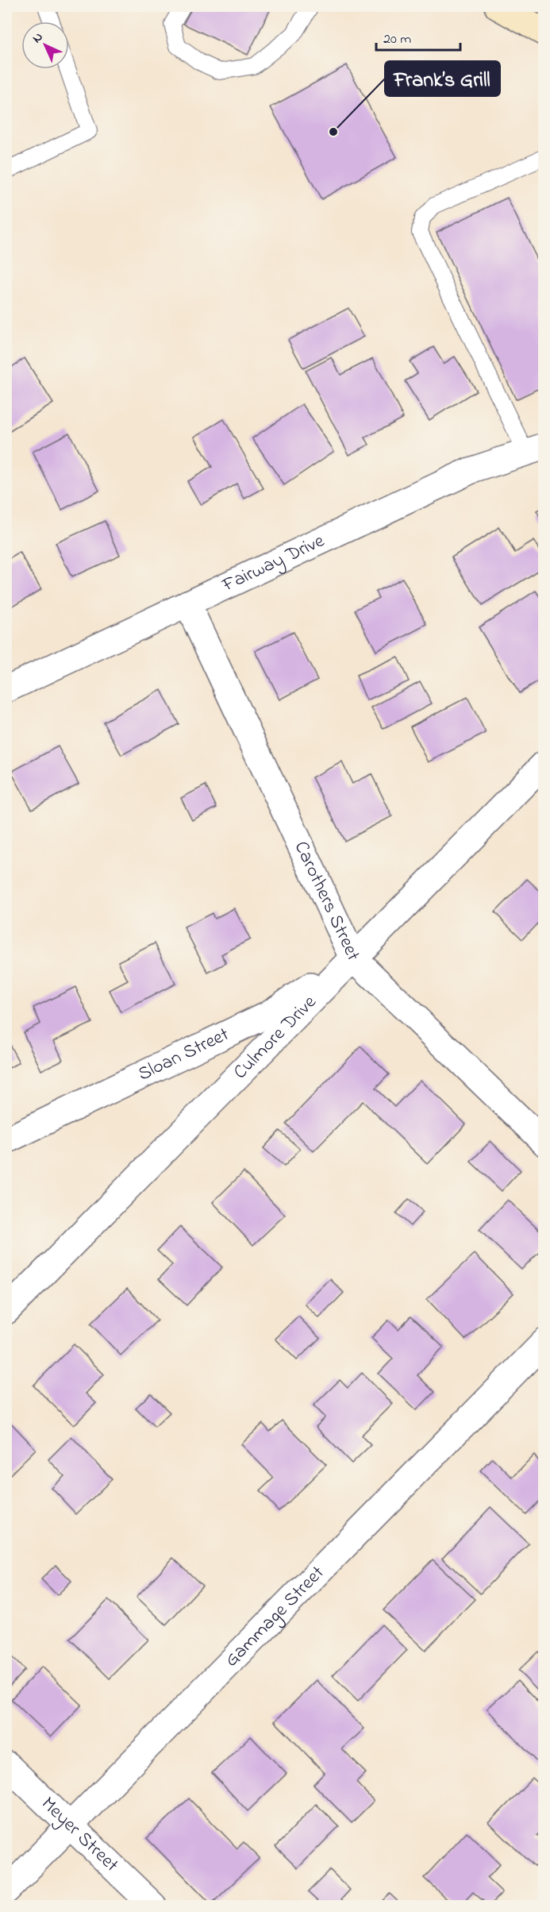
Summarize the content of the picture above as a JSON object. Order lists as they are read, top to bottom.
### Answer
{
  "streets": {
    "street": [
      "Fairway Drive",
      "Carothers Street",
      "Culmore Drive",
      "Sloan Street",
      "Gammage Street",
      "Meyer Street"
    ]
  },
  "crossings": [
    ["Fairway Drive", "Carothers Street"],
    ["Carothers Street", "Culmore Drive"],
    ["Carothers Street", "Sloan Street"],
    ["Culmore Drive", "Sloan Street"],
    ["Gammage Street", "Meyer Street"]
  ],
  "places": ["Frank’s Grill"],
  "scale_bar": "20 m",
  "north": "top left"
}
